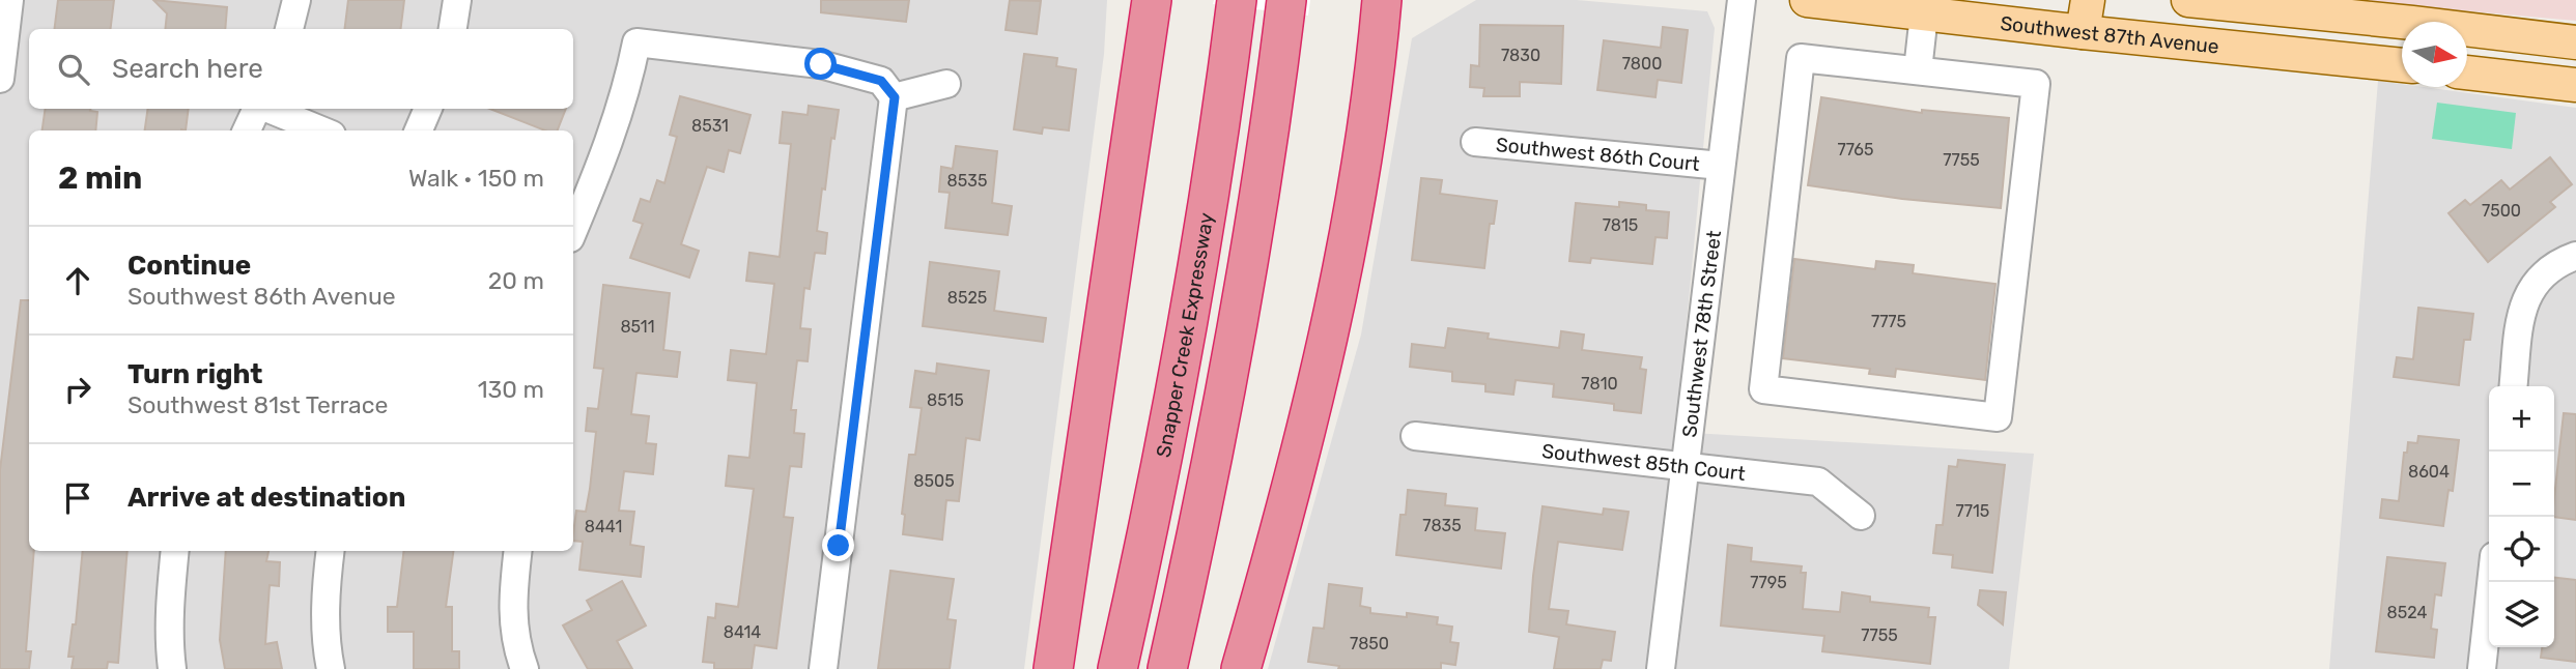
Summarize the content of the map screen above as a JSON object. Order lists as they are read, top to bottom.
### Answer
{
  "streets": {
    "highway": ["Snapper Creek Expressway"],
    "main road": ["Southwest 87th Avenue"],
    "street": ["Southwest 86th Court", "Southwest 78th Street", "Southwest 85th Court"]
  },
  "crossings": [
    ["Southwest 86th Court", "Southwest 78th Street"],
    ["Southwest 78th Street", "Southwest 85th Court"]
  ],
  "house_numbers": [
    "7830",
    "7800",
    "8531",
    "7765",
    "7755",
    "8535",
    "7500",
    "7815",
    "8525",
    "7775",
    "8511",
    "7810",
    "8515",
    "8604",
    "8505",
    "7715",
    "7835",
    "8441",
    "7795",
    "8524",
    "8414",
    "7755",
    "7850"
  ],
  "north": "right",
  "page": {
    "search": "Search here",
    "heading": ["2 min", "Walk · 150 m"],
    "list": [
      ["Continue", "Southwest 86th Avenue", "20 m"],
      ["Turn right", "Southwest 81st Terrace", "130 m"],
      "Arrive at destination"
    ],
    "map_buttons": ["+", "−"]
  }
}
